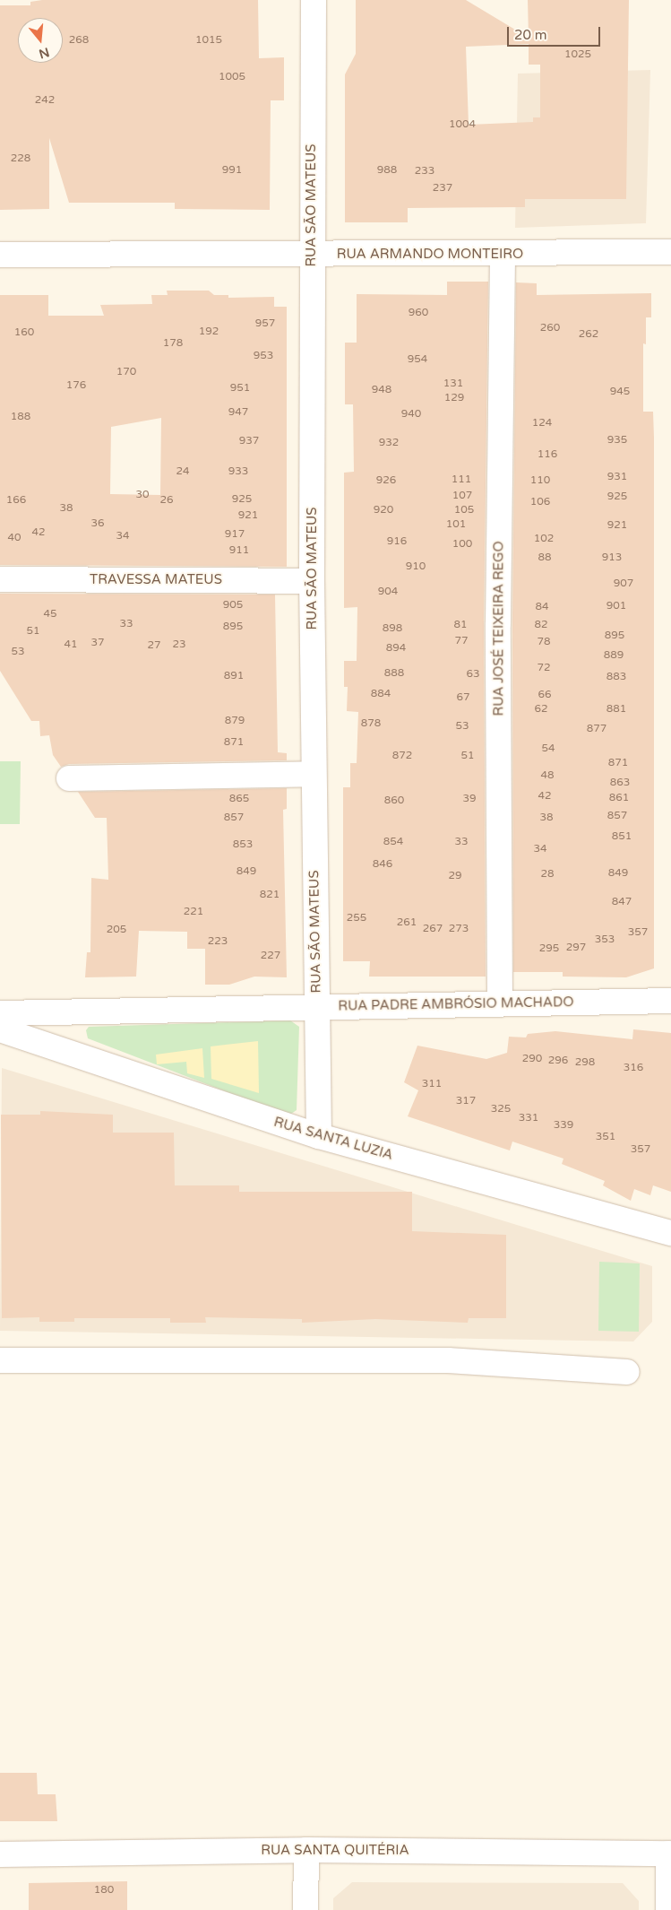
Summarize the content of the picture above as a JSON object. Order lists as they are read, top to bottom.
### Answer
{
  "streets": {
    "street": [
      "RUA SÃO MATEUS",
      "RUA ARMANDO MONTEIRO",
      "TRAVESSA MATEUS",
      "RUA JOSÉ TEIXEIRA REGO",
      "RUA PADRE AMBRÓSIO MACHADO",
      "RUA SANTA LUZIA",
      "RUA SANTA QUITÉRIA"
    ]
  },
  "crossings": [
    ["RUA SÃO MATEUS", "RUA ARMANDO MONTEIRO"],
    ["RUA SÃO MATEUS", "TRAVESSA MATEUS"],
    ["RUA SÃO MATEUS", "RUA PADRE AMBRÓSIO MACHADO"],
    ["RUA SÃO MATEUS", "RUA SANTA LUZIA"],
    ["RUA ARMANDO MONTEIRO", "RUA JOSÉ TEIXEIRA REGO"],
    ["RUA JOSÉ TEIXEIRA REGO", "RUA PADRE AMBRÓSIO MACHADO"]
  ],
  "house_numbers": [
    "268",
    "1015",
    "1025",
    "1005",
    "242",
    "1004",
    "228",
    "991",
    "988",
    "233",
    "237",
    "960",
    "957",
    "260",
    "192",
    "160",
    "262",
    "178",
    "953",
    "954",
    "170",
    "131",
    "176",
    "951",
    "948",
    "945",
    "129",
    "947",
    "940",
    "188",
    "124",
    "935",
    "937",
    "932",
    "116",
    "24",
    "933",
    "931",
    "111",
    "926",
    "110",
    "30",
    "107",
    "925",
    "925",
    "166",
    "26",
    "106",
    "38",
    "920",
    "105",
    "921",
    "36",
    "101",
    "921",
    "42",
    "917",
    "34",
    "40",
    "102",
    "916",
    "100",
    "911",
    "88",
    "913",
    "910",
    "907",
    "904",
    "905",
    "901",
    "84",
    "45",
    "33",
    "81",
    "82",
    "895",
    "898",
    "51",
    "895",
    "77",
    "78",
    "37",
    "41",
    "23",
    "27",
    "894",
    "53",
    "889",
    "72",
    "888",
    "63",
    "891",
    "883",
    "884",
    "66",
    "67",
    "62",
    "881",
    "879",
    "878",
    "53",
    "877",
    "871",
    "54",
    "872",
    "51",
    "871",
    "48",
    "863",
    "42",
    "861",
    "865",
    "39",
    "860",
    "857",
    "857",
    "38",
    "851",
    "854",
    "33",
    "853",
    "34",
    "846",
    "849",
    "849",
    "28",
    "29",
    "821",
    "847",
    "221",
    "255",
    "261",
    "267",
    "273",
    "205",
    "357",
    "353",
    "223",
    "297",
    "295",
    "227",
    "290",
    "296",
    "298",
    "316",
    "311",
    "317",
    "325",
    "331",
    "339",
    "351",
    "357",
    "180"
  ],
  "scale_bar": "20 m",
  "north": "bottom"
}
